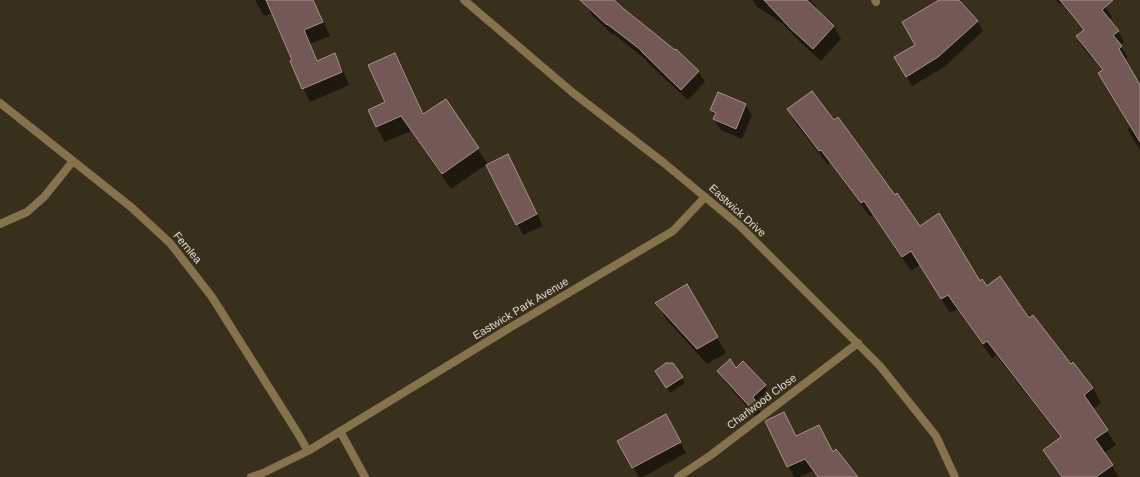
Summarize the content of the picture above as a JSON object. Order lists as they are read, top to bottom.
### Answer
{
  "streets": {
    "street": [
      "Eastwick Drive",
      "Fernlea",
      "Eastwick Park Avenue",
      "Charlwood Close"
    ]
  },
  "crossings": [
    ["Eastwick Drive", "Eastwick Park Avenue"],
    ["Eastwick Drive", "Charlwood Close"],
    ["Fernlea", "Eastwick Park Avenue"]
  ]
}
